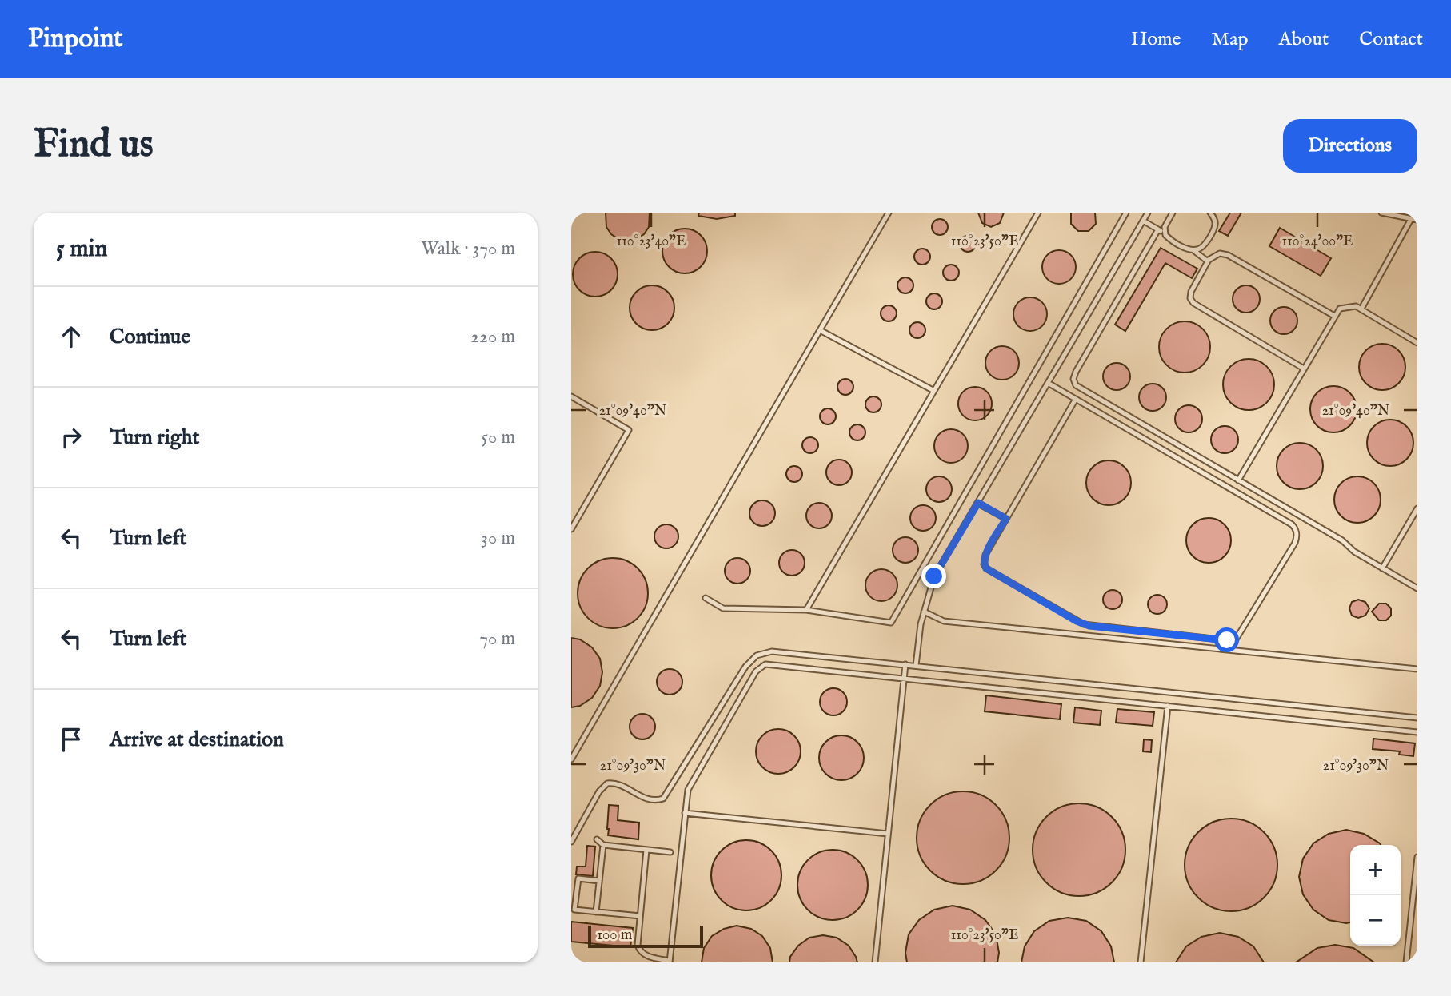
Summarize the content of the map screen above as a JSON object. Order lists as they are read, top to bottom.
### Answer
{
  "scale_bar": "100 m",
  "page": {
    "header": "Pinpoint",
    "nav": [
      "Home",
      "Map",
      "About",
      "Contact"
    ],
    "buttons": "Directions",
    "title": "Find us",
    "heading": ["5 min", "Walk · 370 m"],
    "list": [
      ["Continue", "220 m"],
      ["Turn right", "50 m"],
      ["Turn left", "30 m"],
      ["Turn left", "70 m"],
      "Arrive at destination"
    ],
    "map_buttons": ["+", "−"],
    "scale": "100 m"
  },
  "coordinates": [
    "110°23'40\"E",
    "110°23'50\"E",
    "110°24'00\"E",
    "21°09'40\"N",
    "21°09'30\"N"
  ]
}
